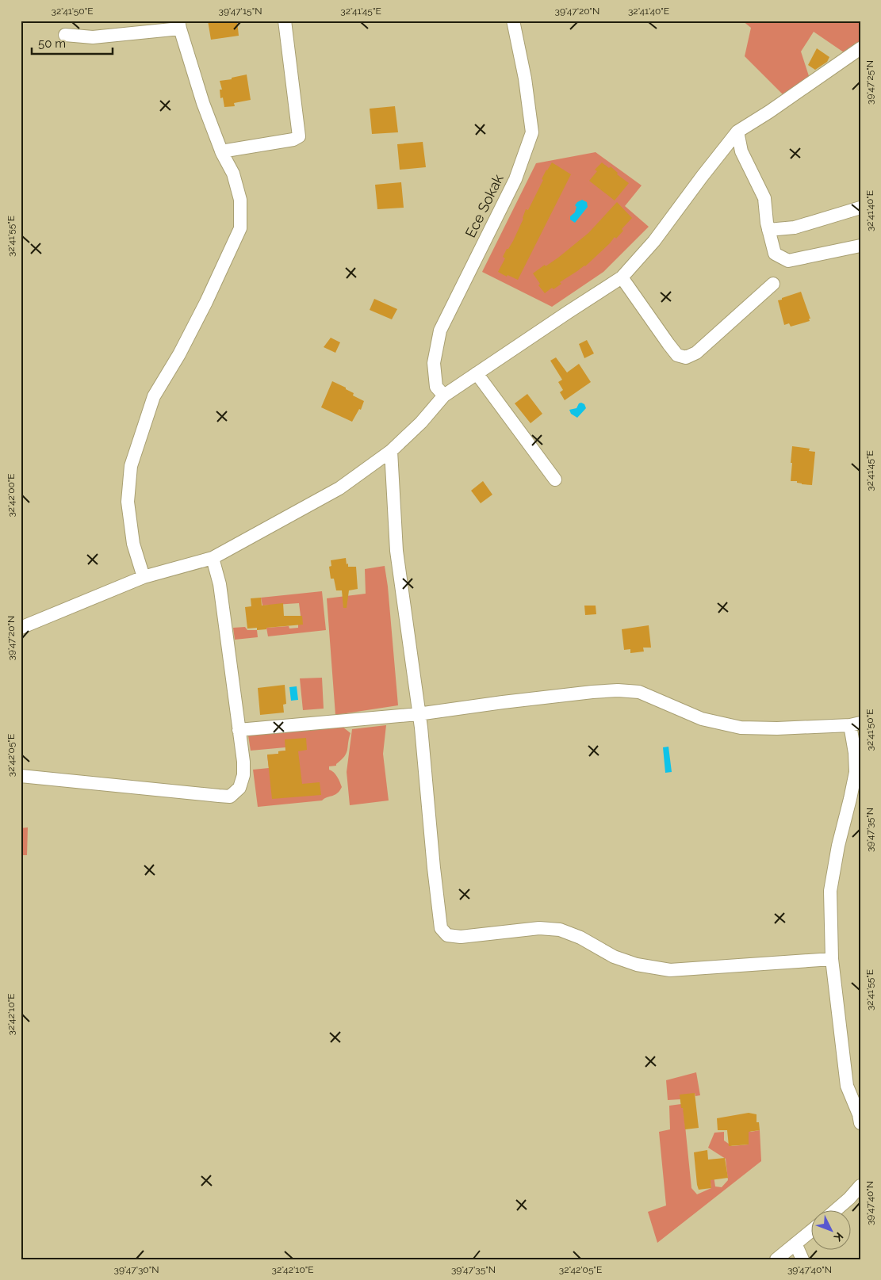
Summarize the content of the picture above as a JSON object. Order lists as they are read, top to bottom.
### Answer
{
  "streets": {
    "street": ["Ece Sokak"]
  },
  "scale_bar": "50 m",
  "north": "bottom right",
  "coordinates": [
    "32°41'50\"E",
    "39°47'15\"N",
    "32°41'45\"E",
    "39°47'20\"N",
    "32°41'40\"E",
    "39°47'25\"N",
    "32°41'55\"E",
    "32°42'00\"E",
    "32°42'05\"E",
    "39°47'35\"N",
    "32°42'10\"E",
    "39°47'40\"N",
    "39°47'30\"N"
  ]
}
